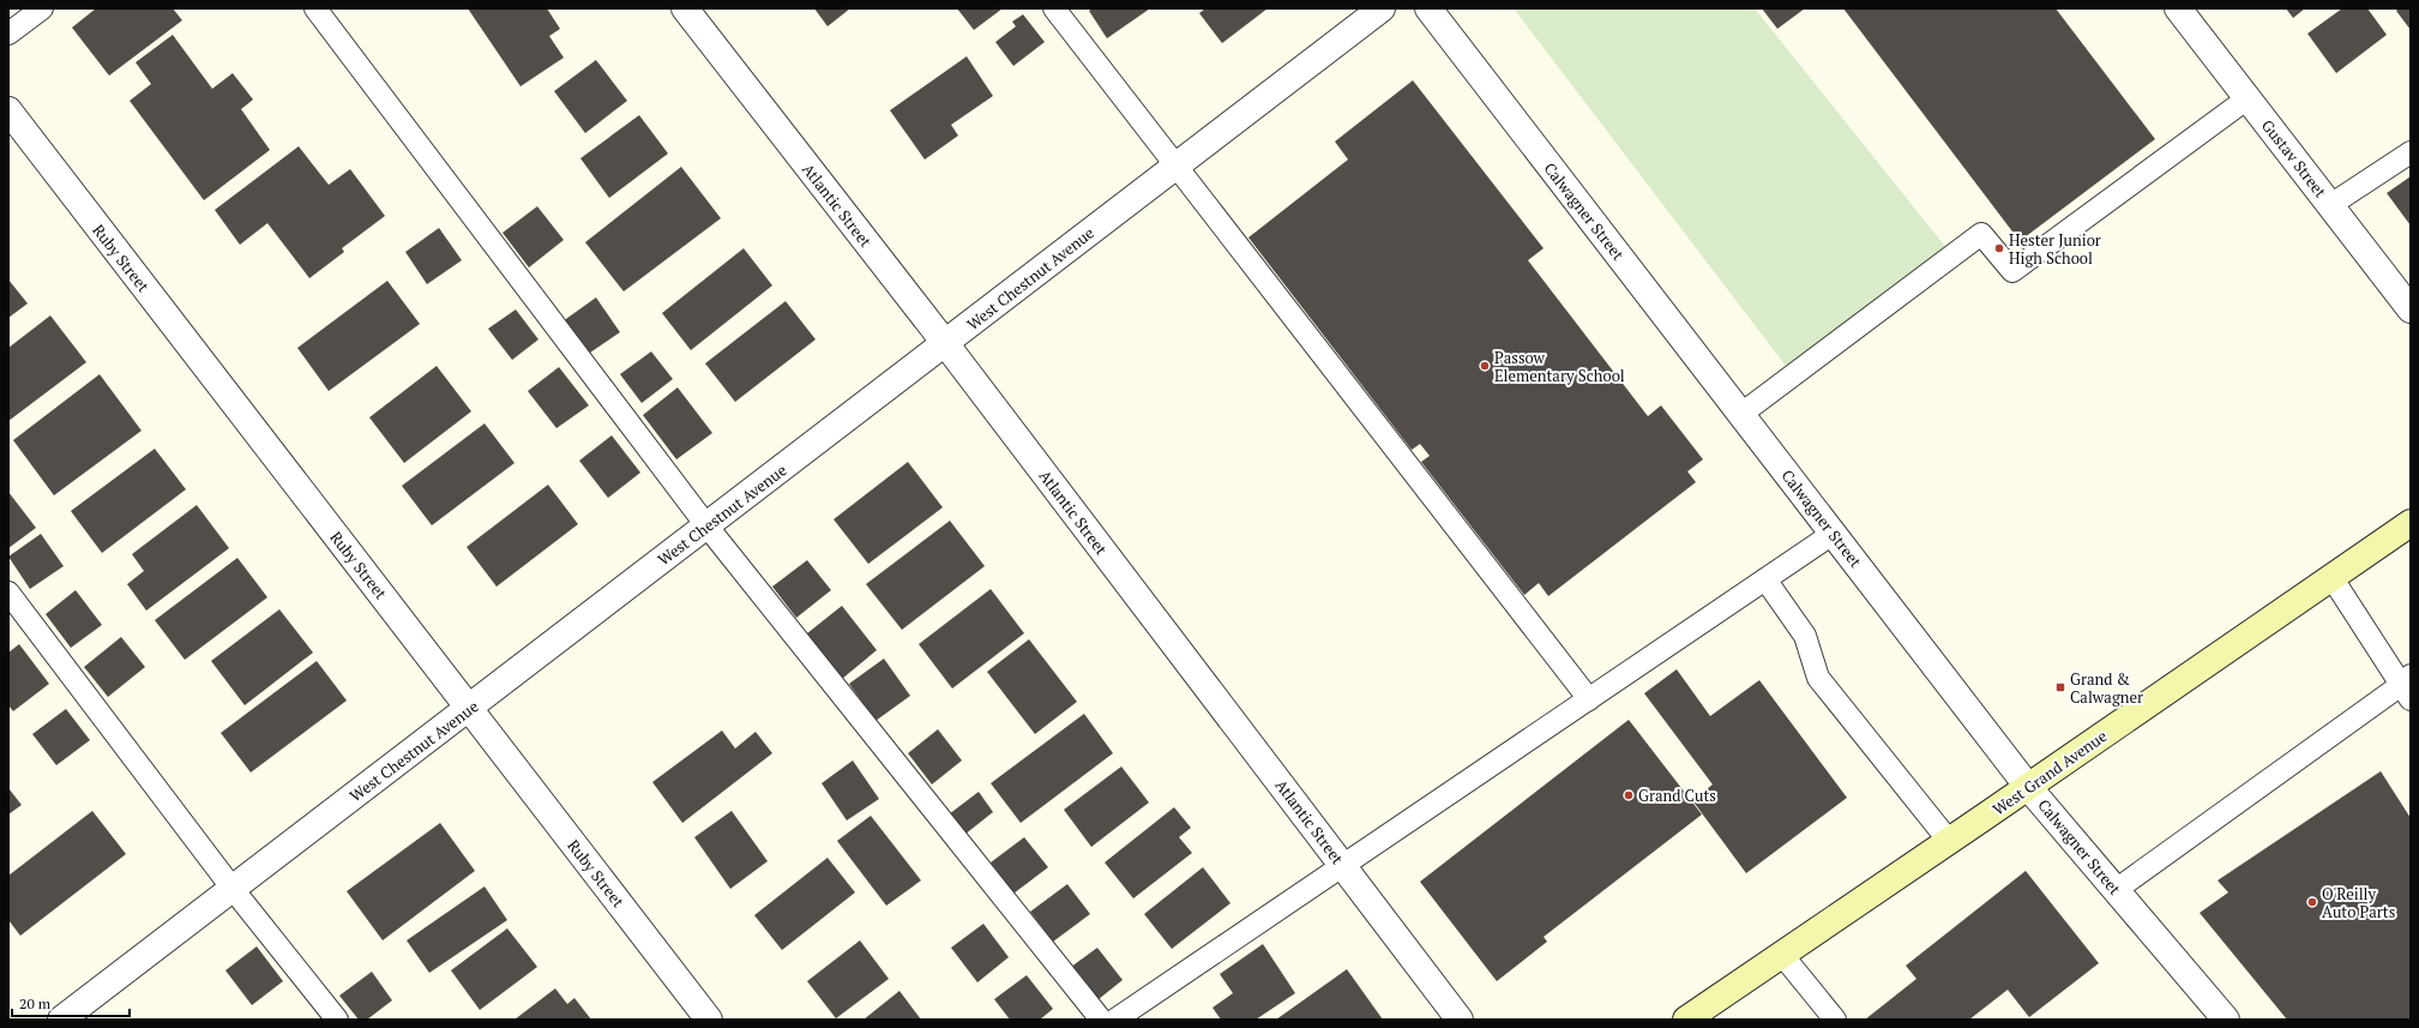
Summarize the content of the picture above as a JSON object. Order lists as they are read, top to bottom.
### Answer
{
  "streets": {
    "main road": ["West Grand Avenue"],
    "street": [
      "Gustav Street",
      "Atlantic Street",
      "Calwagner Street",
      "Ruby Street",
      "West Chestnut Avenue"
    ]
  },
  "crossings": [
    ["Atlantic Street", "West Chestnut Avenue"],
    ["Calwagner Street", "West Grand Avenue"],
    ["Ruby Street", "West Chestnut Avenue"]
  ],
  "places": {
    "other": [
      "Hester Junior High School",
      "Passow Elementary School",
      "Grand Cuts",
      "O'Reilly Auto Parts"
    ],
    "transit": ["Grand & Calwagner"]
  },
  "scale_bar": "20 m"
}
